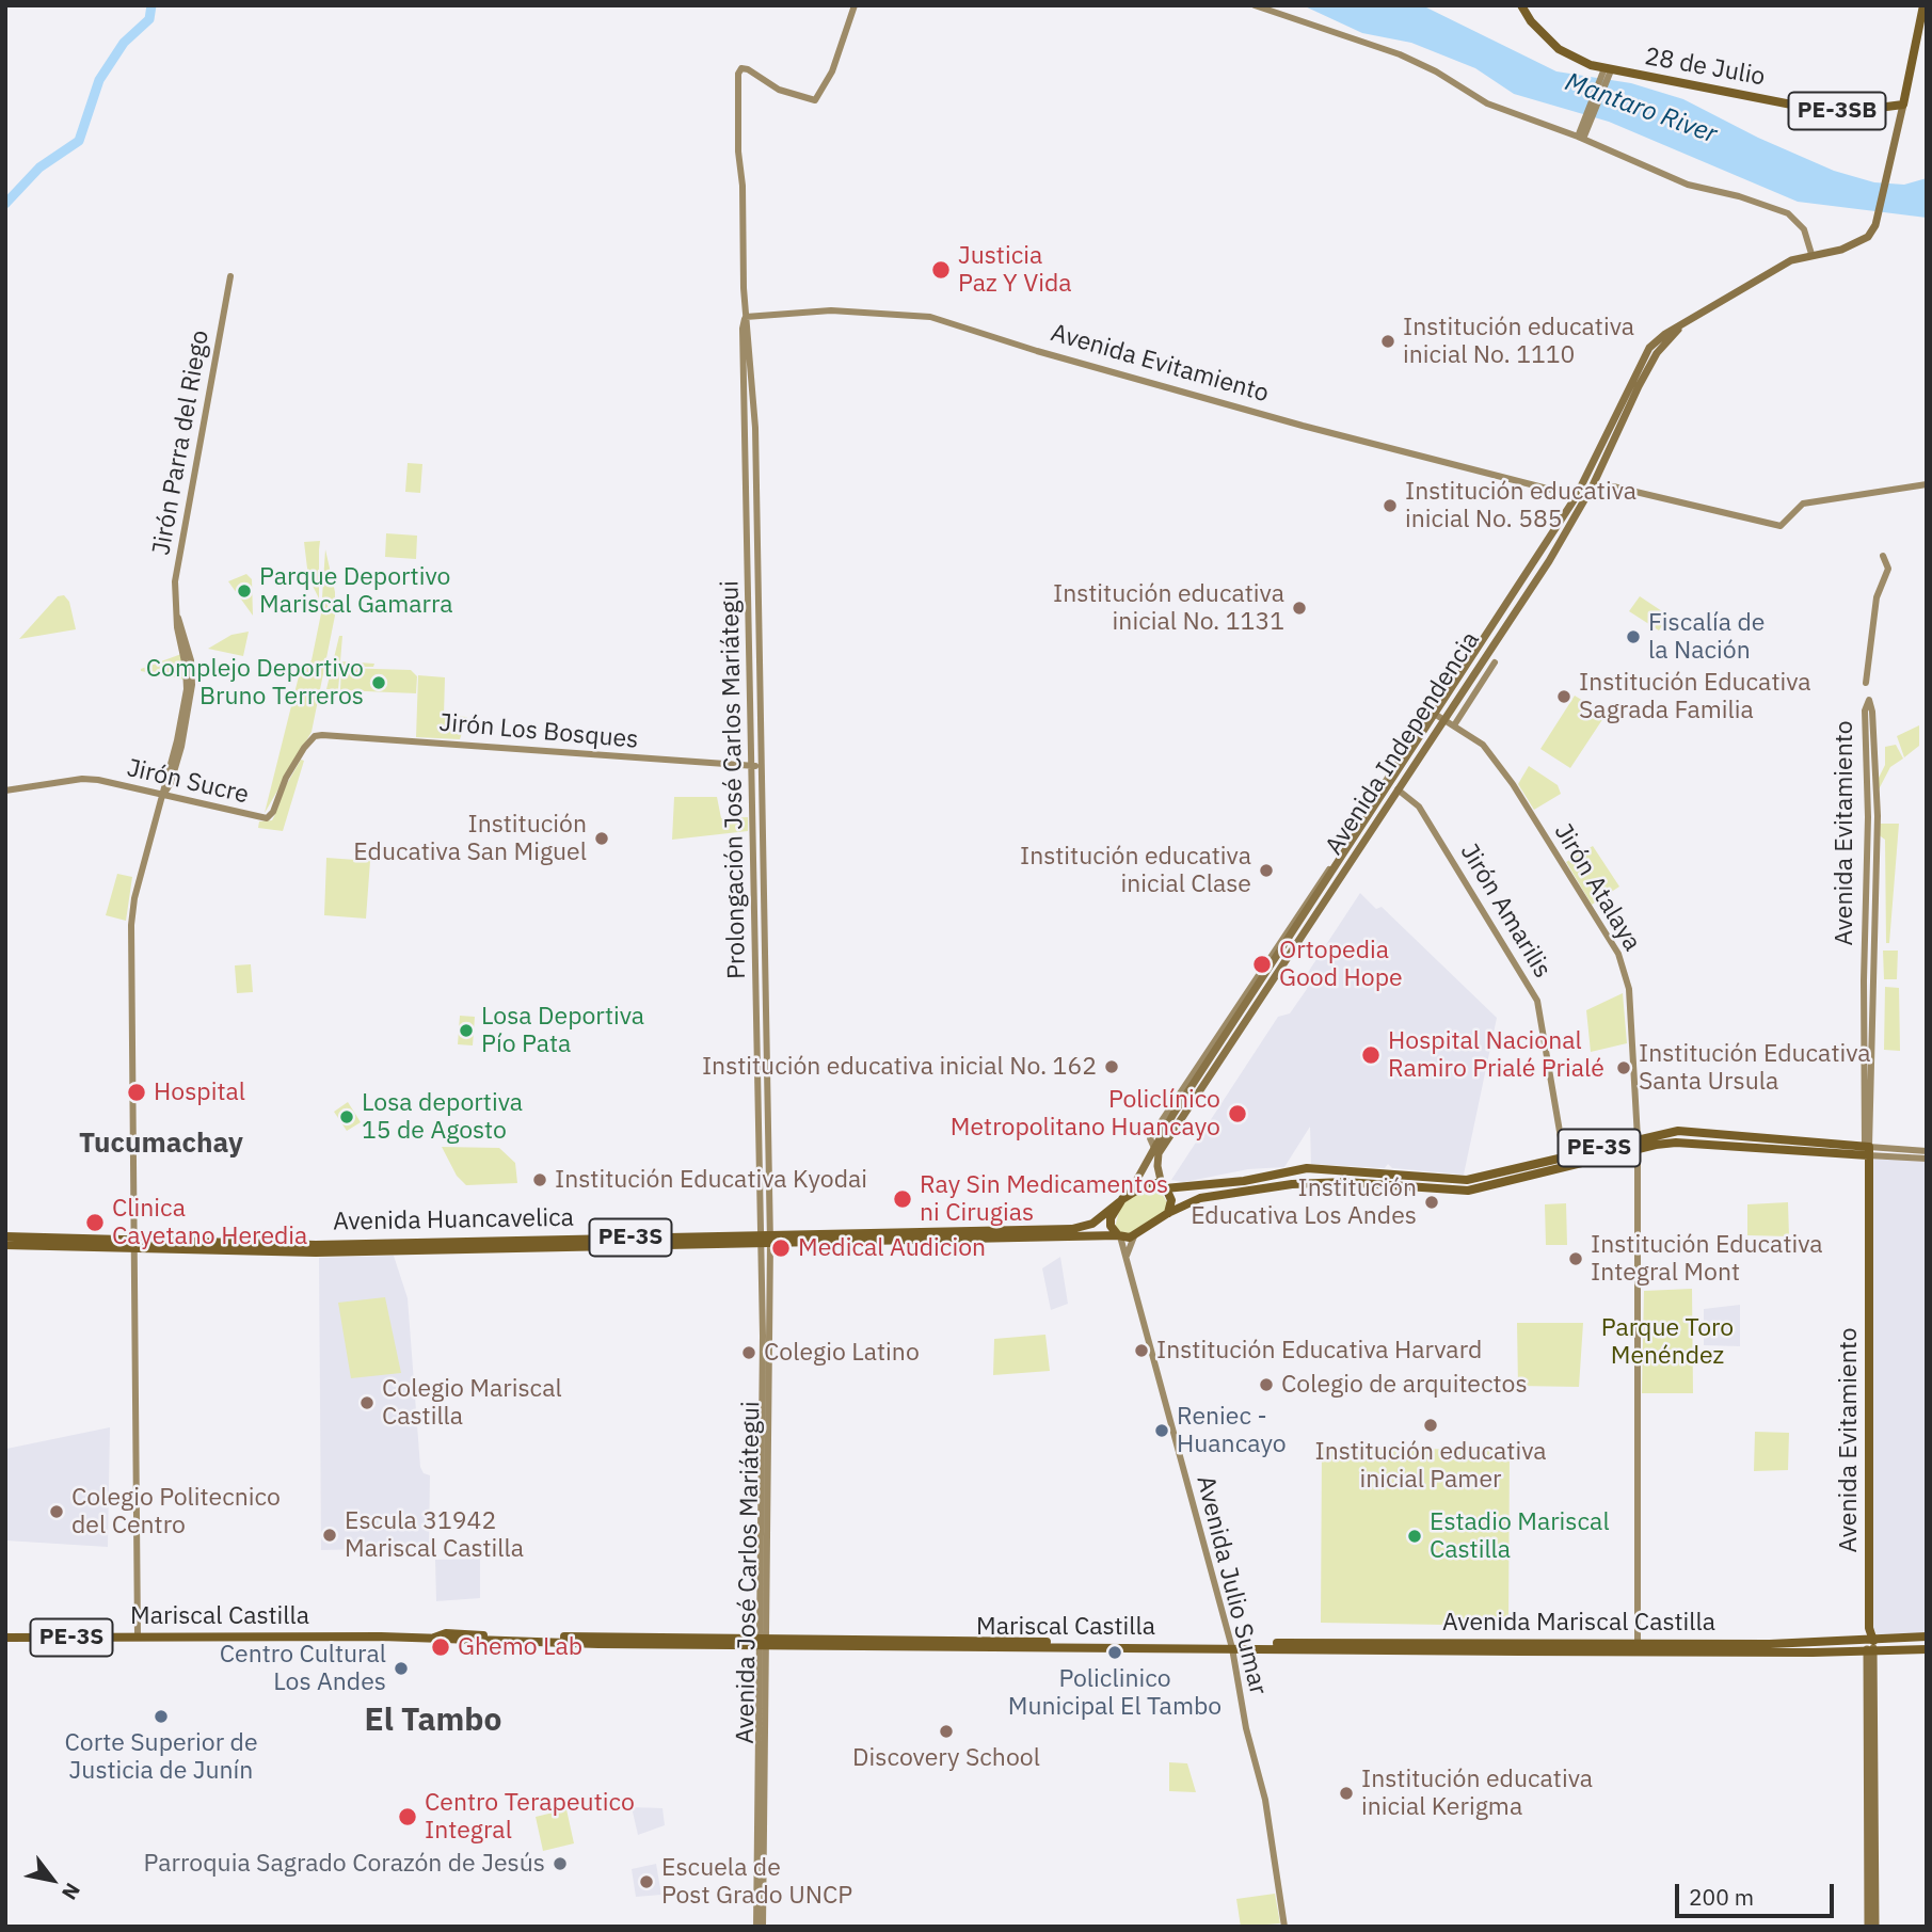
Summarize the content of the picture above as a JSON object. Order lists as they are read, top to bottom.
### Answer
{
  "streets": {
    "highway": [
      "28 de Julio",
      "PE-3SB",
      "Avenida Evitamiento",
      "PE-3S",
      "Avenida Huancavelica",
      "Mariscal Castilla",
      "Avenida Mariscal Castilla"
    ],
    "main road": ["Avenida Independencia"],
    "street": [
      "Jirón Parra del Riego",
      "Jirón Los Bosques",
      "Prolongación José Carlos Mariátegui",
      "Jirón Sucre",
      "Jirón Atalaya",
      "Jirón Amarilis",
      "Avenida José Carlos Mariátegui",
      "Avenida Julio Sumar"
    ]
  },
  "crossings": [
    ["28 de Julio", "PE-3SB"],
    ["28 de Julio", "Avenida Independencia"],
    ["PE-3SB", "Avenida Independencia"],
    ["Avenida Evitamiento", "Prolongación José Carlos Mariátegui"],
    ["Avenida Evitamiento", "PE-3S"],
    ["Avenida Evitamiento", "Avenida Mariscal Castilla"],
    ["Jirón Parra del Riego", "Jirón Sucre"],
    ["Jirón Parra del Riego", "Avenida Huancavelica"],
    ["Jirón Parra del Riego", "Mariscal Castilla"],
    ["Jirón Los Bosques", "Prolongación José Carlos Mariátegui"],
    ["Jirón Los Bosques", "Jirón Sucre"],
    ["Avenida Independencia", "Jirón Atalaya"],
    ["Avenida Independencia", "Jirón Amarilis"],
    ["Avenida Independencia", "PE-3S"],
    ["Avenida Independencia", "Avenida Huancavelica"],
    ["Avenida Independencia", "Avenida Julio Sumar"],
    ["Prolongación José Carlos Mariátegui", "Avenida Huancavelica"],
    ["Prolongación José Carlos Mariátegui", "Avenida José Carlos Mariátegui"],
    ["Jirón Atalaya", "PE-3S"],
    ["Jirón Atalaya", "Avenida Mariscal Castilla"],
    ["Jirón Amarilis", "PE-3S"],
    ["PE-3S", "Avenida Huancavelica"],
    ["PE-3S", "Avenida Julio Sumar"],
    ["Avenida Huancavelica", "Avenida José Carlos Mariátegui"],
    ["Avenida Huancavelica", "Avenida Julio Sumar"],
    ["Avenida José Carlos Mariátegui", "Mariscal Castilla"],
    ["Avenida Julio Sumar", "Mariscal Castilla"],
    ["Avenida Julio Sumar", "Avenida Mariscal Castilla"],
    ["Mariscal Castilla", "Avenida Mariscal Castilla"]
  ],
  "districts": ["Tucumachay", "El Tambo"],
  "water": ["Mantaro River"],
  "parks": ["Parque Toro Menéndez"],
  "places": [
    "Justicia Paz Y Vida",
    "Institución educativa inicial No. 1110",
    "Institución educativa inicial No. 585",
    "Parque Deportivo Mariscal Gamarra",
    "Institución educativa inicial No. 1131",
    "Fiscalía de la Nación",
    "Complejo Deportivo Bruno Terreros",
    "Institución Educativa Sagrada Familia",
    "Institución Educativa San Miguel",
    "Institución educativa inicial Clase",
    "Ortopedia Good Hope",
    "Losa Deportiva Pío Pata",
    "Hospital Nacional Ramiro Prialé Prialé",
    "Institución educativa inicial No. 162",
    "Institución Educativa Santa Ursula",
    "Hospital",
    "Policlínico Metropolitano Huancayo",
    "Losa deportiva 15 de Agosto",
    "Institución Educativa Kyodai",
    "Ray Sin Medicamentos ni Cirugias",
    "Institución Educativa Los Andes",
    "Clinica Cayetano Heredia",
    "Medical Audicion",
    "Institución Educativa Integral Mont",
    "Institución Educativa Harvard",
    "Colegio Latino",
    "Colegio de arquitectos",
    "Colegio Mariscal Castilla",
    "Institución educativa inicial Pamer",
    "Reniec - Huancayo",
    "Colegio Politecnico del Centro",
    "Escula 31942 Mariscal Castilla",
    "Estadio Mariscal Castilla",
    "Ghemo Lab",
    "Policlinico Municipal El Tambo",
    "Centro Cultural Los Andes",
    "Corte Superior de Justicia de Junín",
    "Discovery School",
    "Institución educativa inicial Kerigma",
    "Centro Terapeutico Integral",
    "Parroquia Sagrado Corazón de Jesús",
    "Escuela de Post Grado UNCP"
  ],
  "scale_bar": "200 m",
  "north": "bottom right"
}
